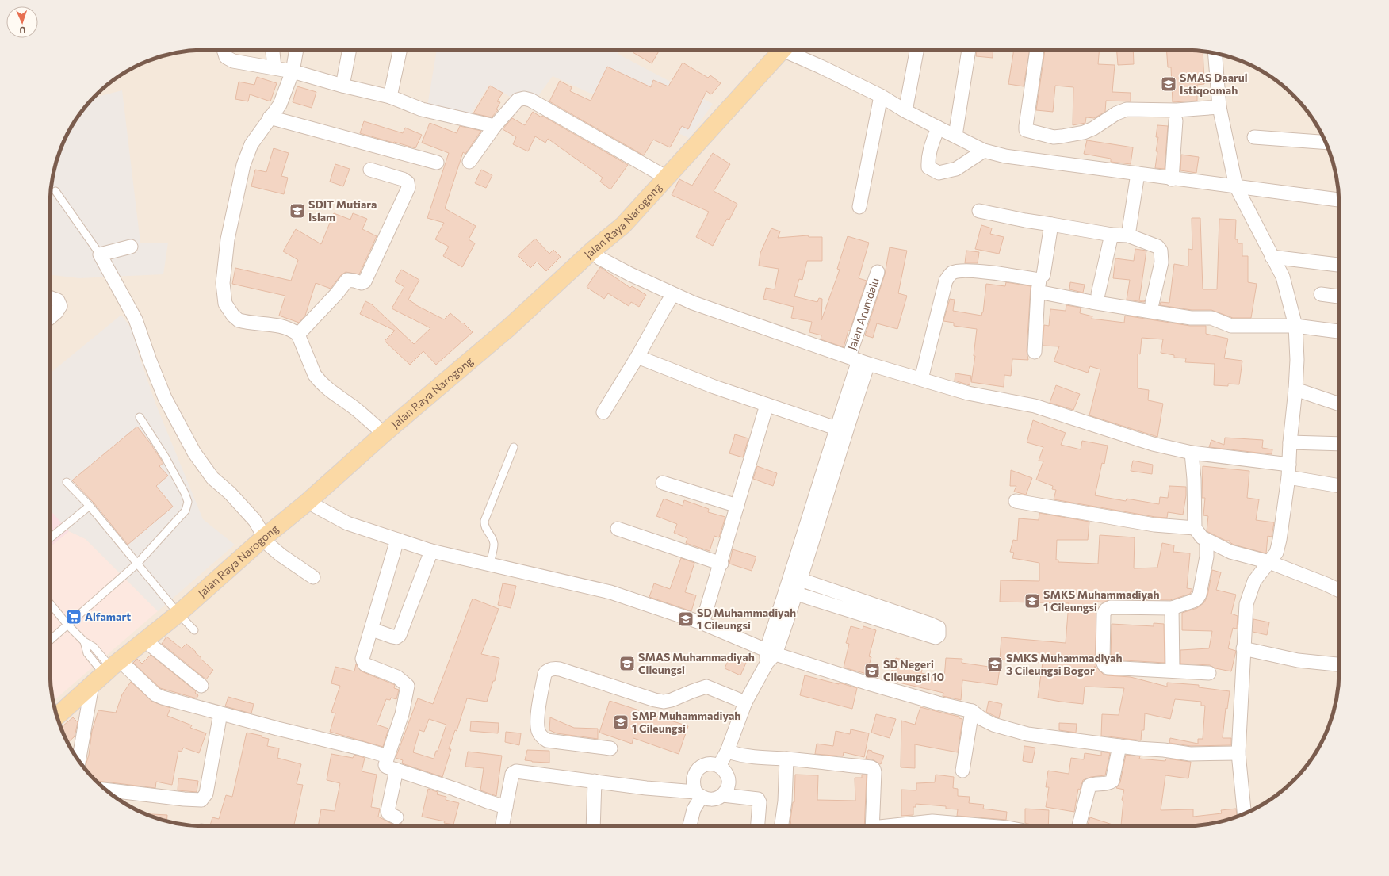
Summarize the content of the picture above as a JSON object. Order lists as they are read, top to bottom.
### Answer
{
  "streets": {
    "main road": ["Jalan Raya Narogong"],
    "street": ["Jalan Arumdalu"]
  },
  "places": {
    "school or university": [
      "SMAS Daarul Istiqoomah",
      "SDIT Mutiara Islam",
      "SMKS Muhammadiyah 1 Cileungsi",
      "SD Muhammadiyah 1 Cileungsi",
      "SMAS Muhammadiyah Cileungsi",
      "SMKS Muhammadiyah 3 Cileungsi Bogor",
      "SD Negeri Cileungsi 10",
      "SMP Muhammadiyah 1 Cileungsi"
    ],
    "supermarket": ["Alfamart"]
  },
  "north": "bottom"
}
